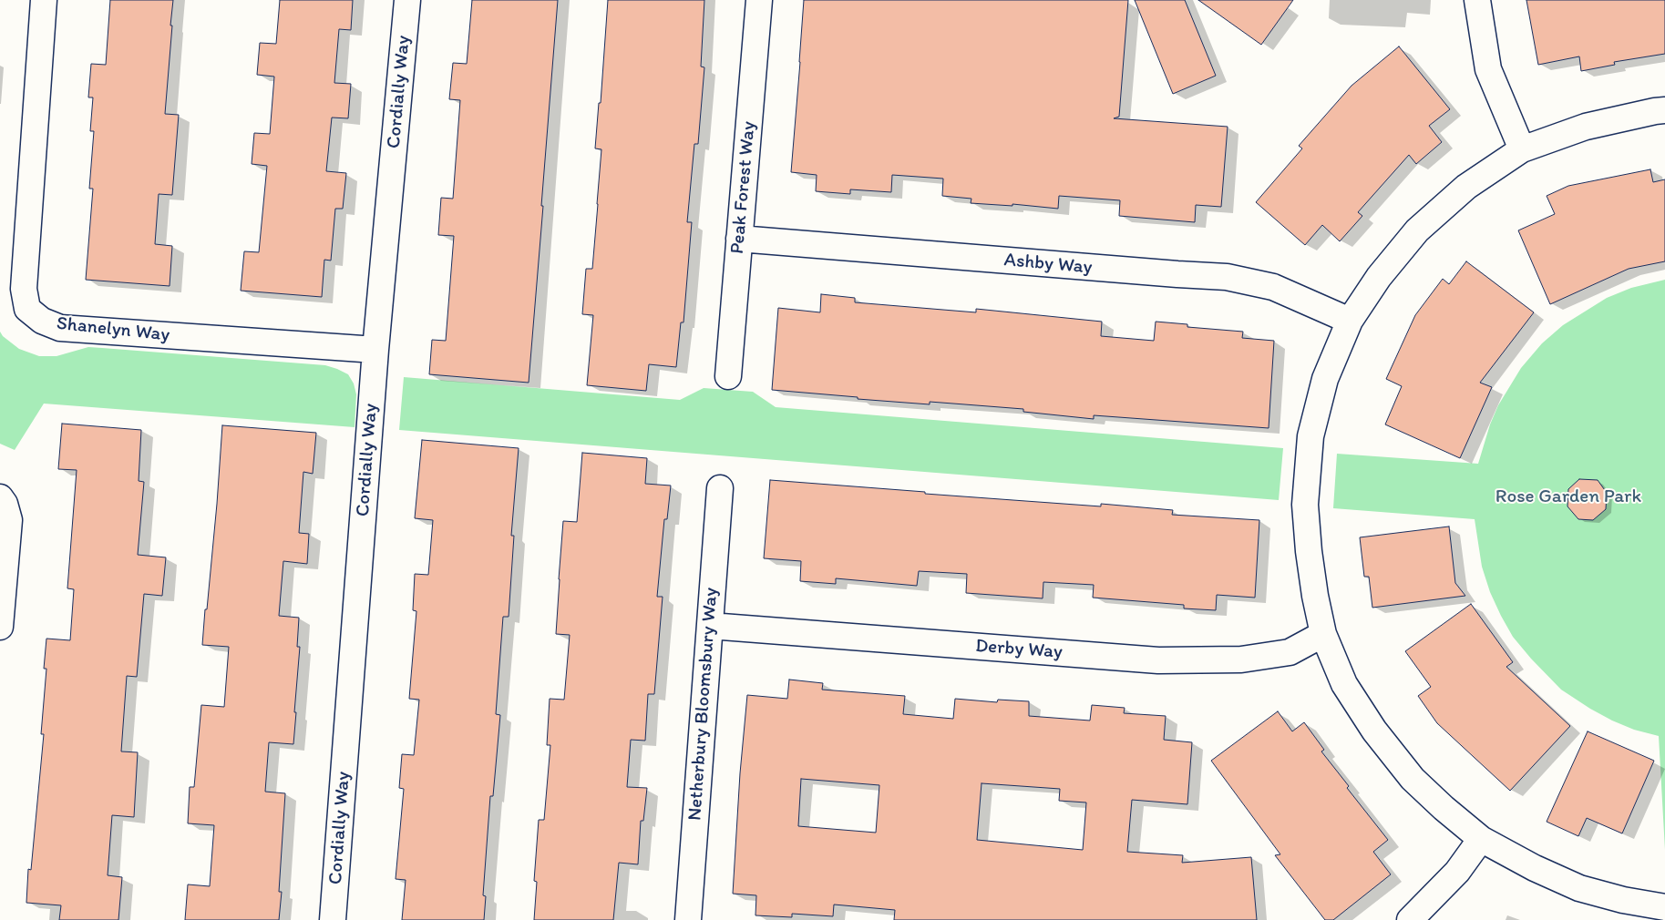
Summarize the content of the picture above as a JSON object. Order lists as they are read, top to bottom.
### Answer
{
  "streets": {
    "street": [
      "Cordially Way",
      "Peak Forest Way",
      "Ashby Way",
      "Shanelyn Way",
      "Derby Way",
      "Netherbury Bloomsbury Way"
    ]
  },
  "crossings": [
    ["Cordially Way", "Shanelyn Way"],
    ["Peak Forest Way", "Ashby Way"],
    ["Derby Way", "Netherbury Bloomsbury Way"]
  ],
  "parks": ["Rose Garden Park"]
}
